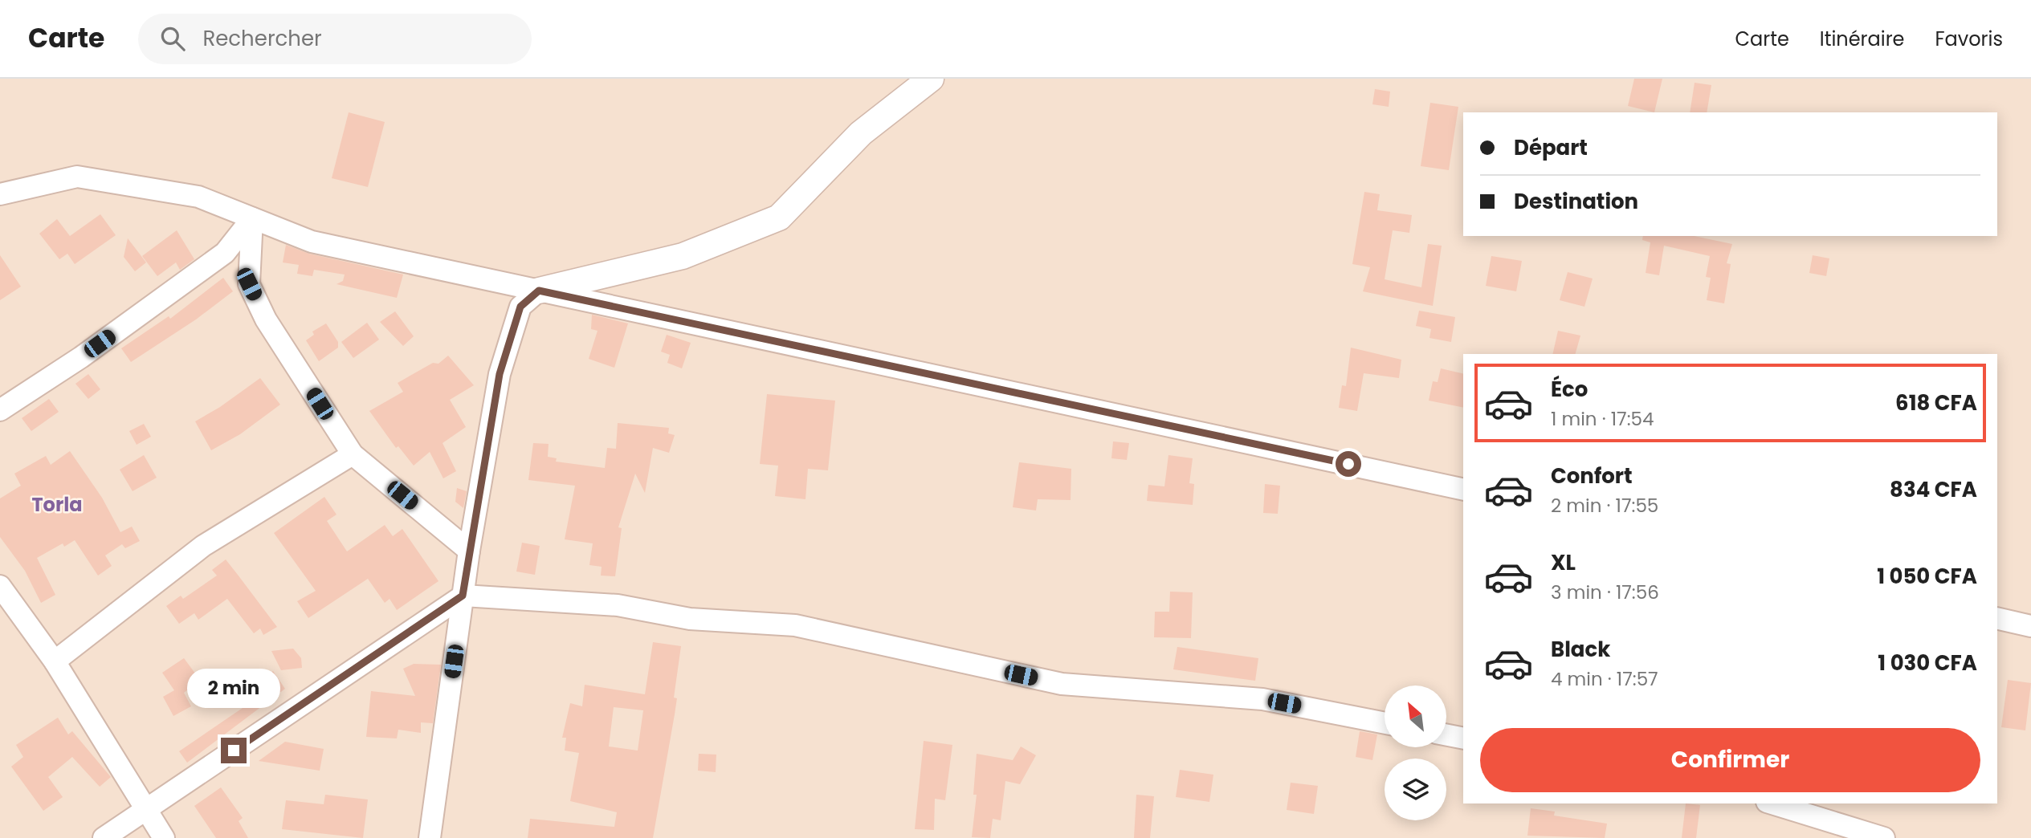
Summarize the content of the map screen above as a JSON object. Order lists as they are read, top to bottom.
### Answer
{
  "districts": ["Torla"],
  "north": "top left",
  "page": {
    "header": "Carte",
    "search": "Rechercher",
    "nav": ["Carte", "Itinéraire", "Favoris"],
    "banner": ["Départ", "Destination"],
    "list": [
      {
        "name": "Éco",
        "note": "1 min · 17:54",
        "value": "618 CFA"
      },
      {
        "name": "Confort",
        "note": "2 min · 17:55",
        "value": "834 CFA"
      },
      {
        "name": "XL",
        "note": "3 min · 17:56",
        "value": "1 050 CFA"
      },
      {
        "name": "Black",
        "note": "4 min · 17:57",
        "value": "1 030 CFA"
      }
    ],
    "bubble": "2 min",
    "buttons": "Confirmer"
  }
}
